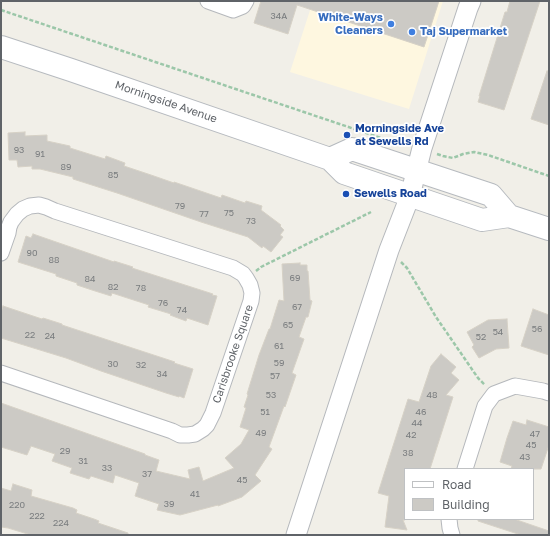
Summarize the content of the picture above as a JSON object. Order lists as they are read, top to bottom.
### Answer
{
  "streets": {
    "main road": ["Morningside Avenue"],
    "street": ["Carisbrooke Square"]
  },
  "places": [
    "White-Ways Cleaners",
    "Taj Supermarket",
    "Morningside Ave at Sewells Rd",
    "Sewells Road"
  ],
  "house_numbers": [
    "34A",
    "93",
    "91",
    "89",
    "85",
    "79",
    "75",
    "77",
    "73",
    "90",
    "88",
    "69",
    "84",
    "82",
    "78",
    "76",
    "67",
    "74",
    "65",
    "56",
    "54",
    "22",
    "24",
    "52",
    "61",
    "59",
    "30",
    "32",
    "34",
    "57",
    "53",
    "48",
    "51",
    "46",
    "44",
    "49",
    "47",
    "42",
    "45",
    "29",
    "38",
    "43",
    "31",
    "33",
    "37",
    "45",
    "41",
    "39",
    "220",
    "222",
    "224"
  ],
  "legend": ["Road", "Building"]
}
